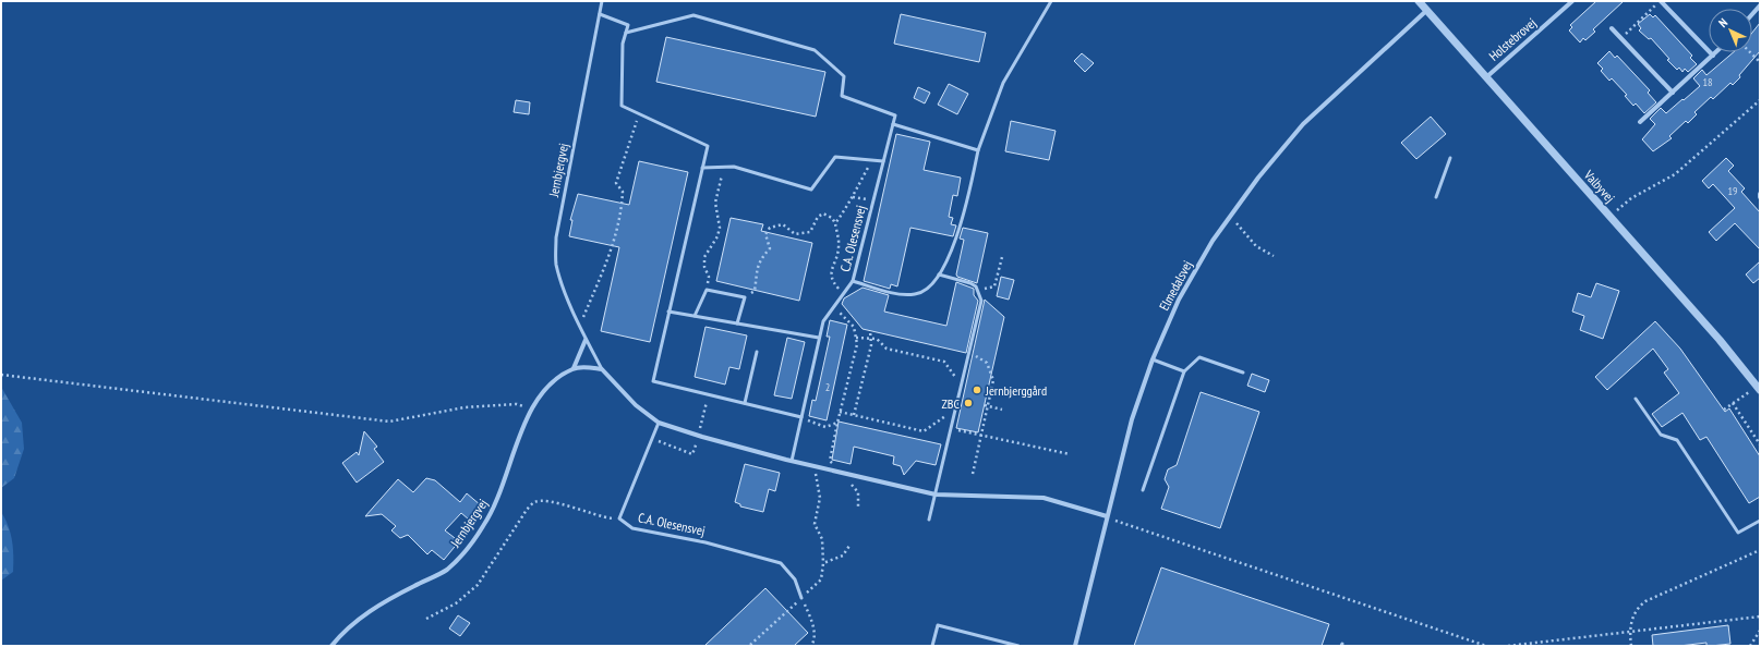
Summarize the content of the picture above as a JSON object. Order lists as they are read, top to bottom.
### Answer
{
  "streets": {
    "street": [
      "Holstebrovej",
      "Jernbjergvej",
      "Valbyvej",
      "Elmedalsvej"
    ],
    "lane": ["C.A. Olesensvej"]
  },
  "crossings": [
    ["Holstebrovej", "Valbyvej"],
    ["Valbyvej", "Elmedalsvej"]
  ],
  "places": ["Jernbjerggård", "ZBC"],
  "house_numbers": ["18", "19", "2"],
  "north": "top left"
}
